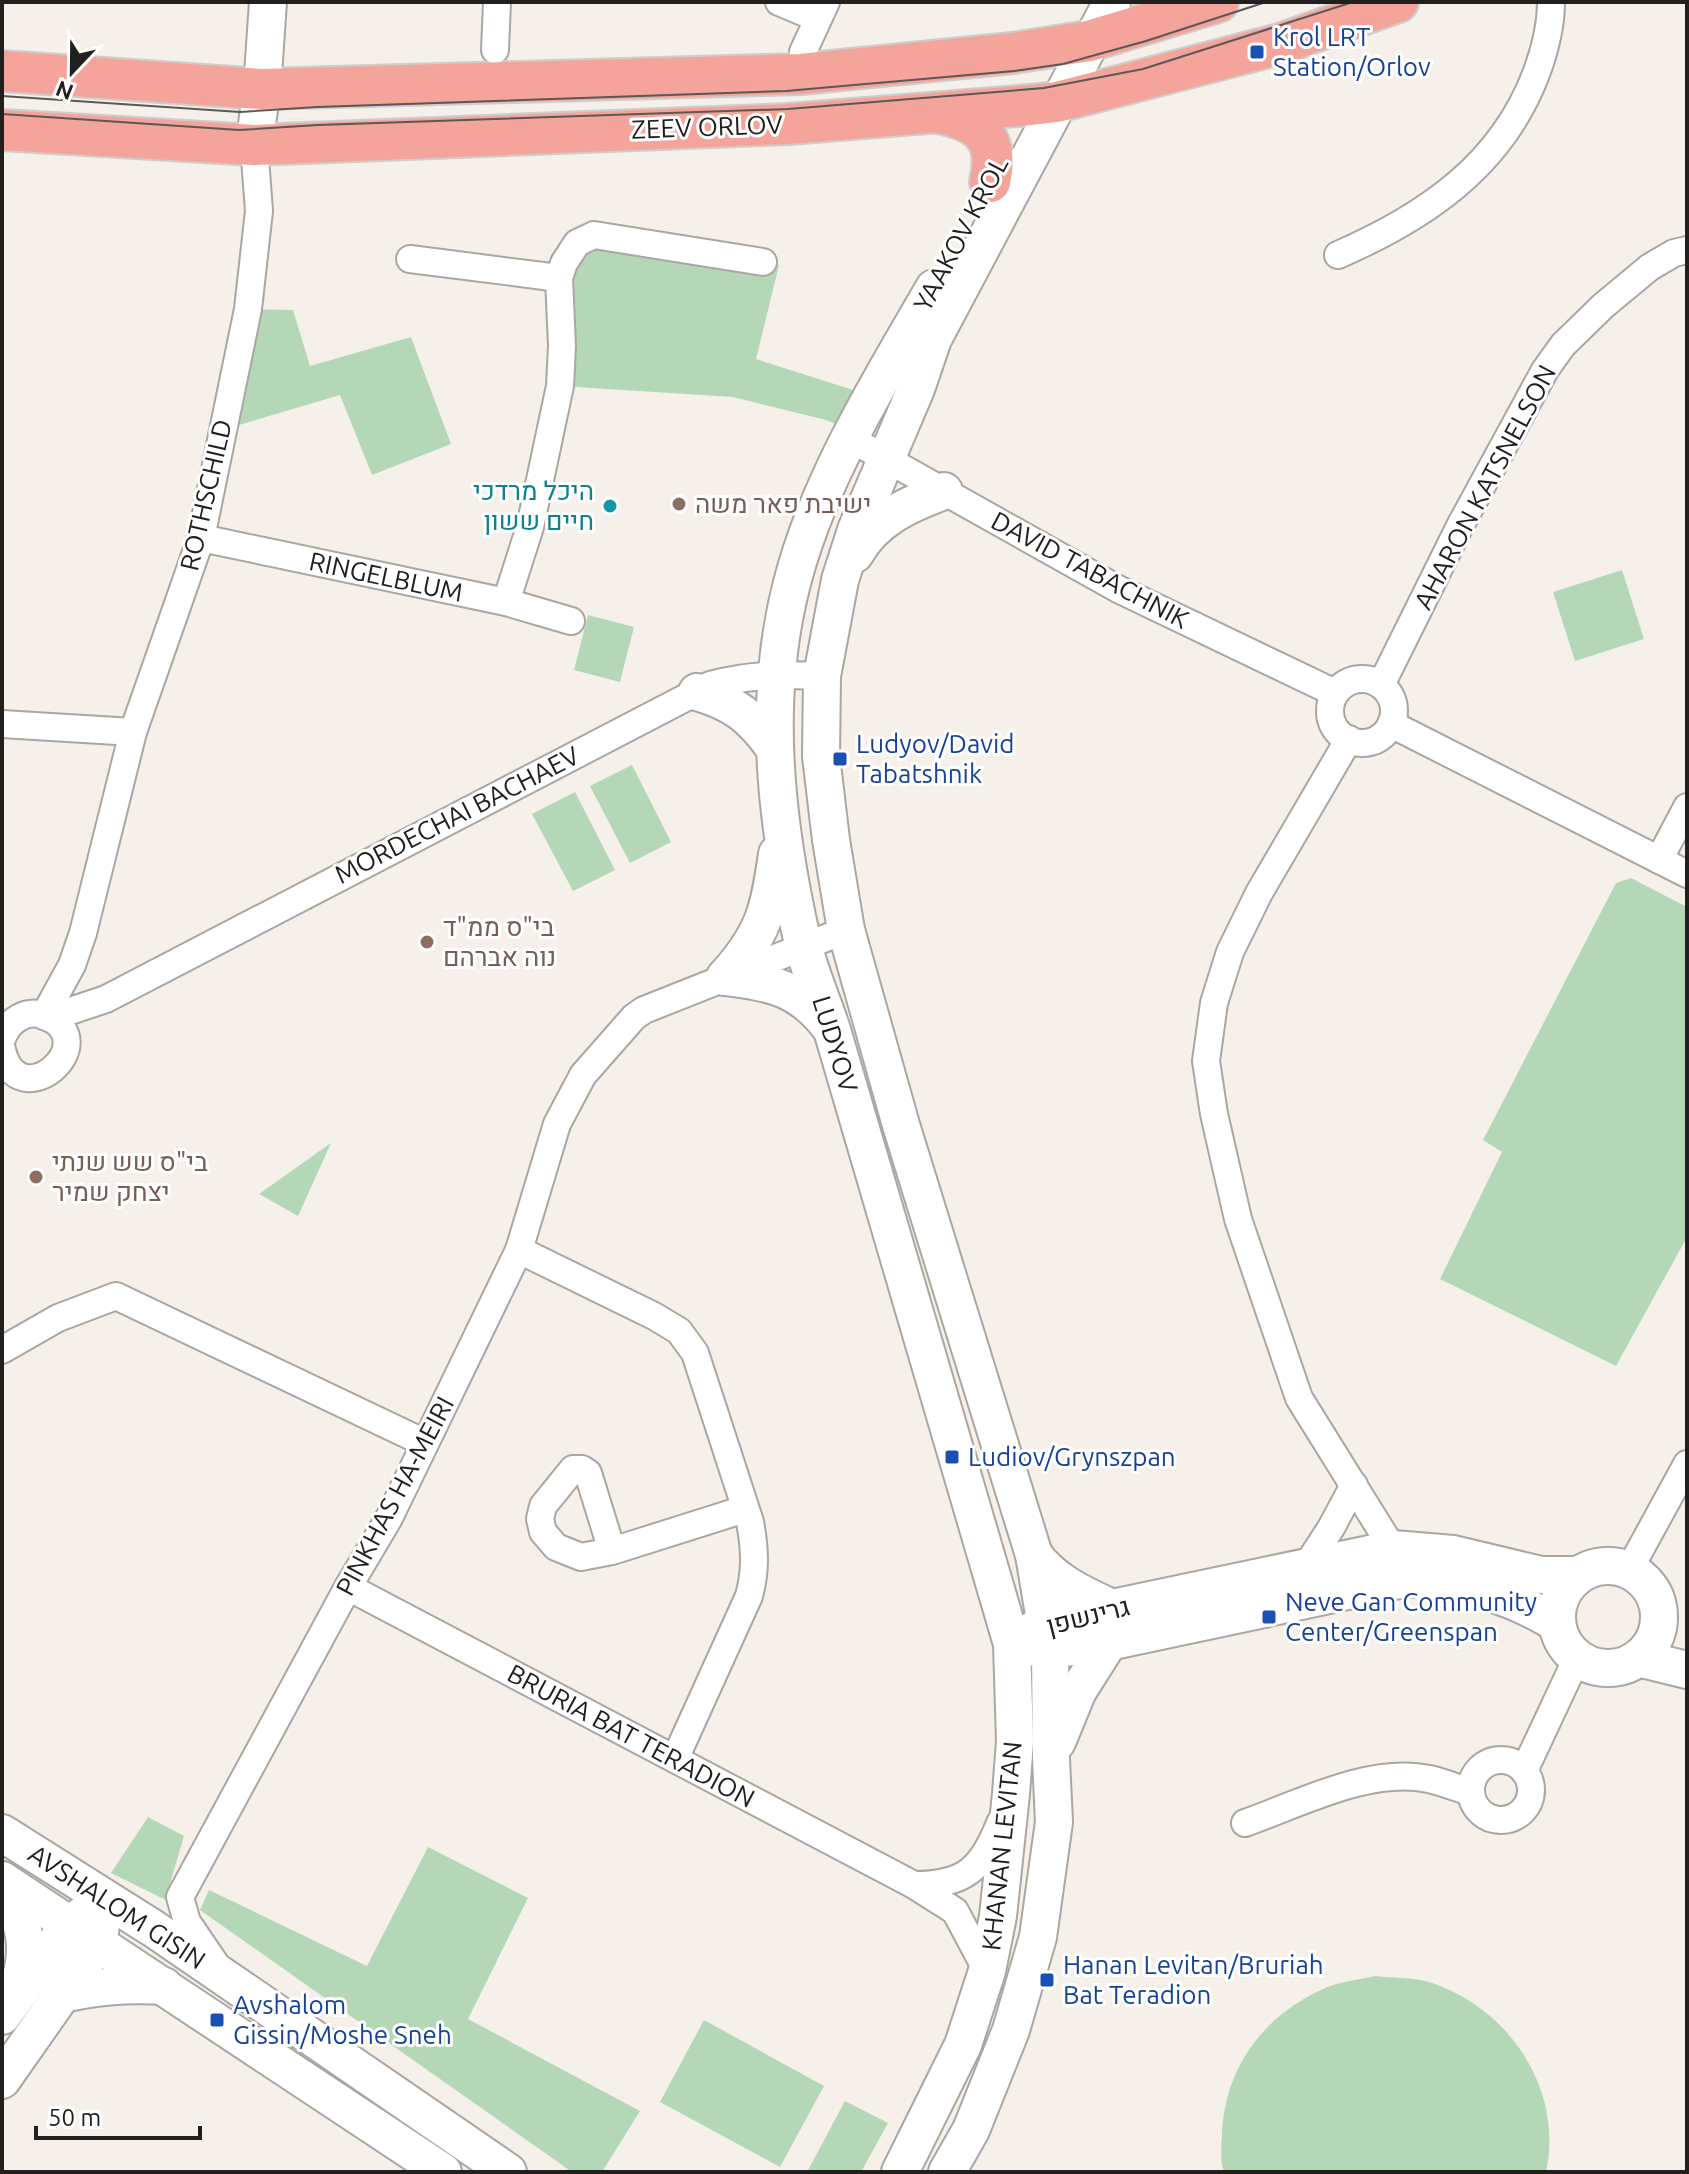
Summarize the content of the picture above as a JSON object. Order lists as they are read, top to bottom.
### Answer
{
  "streets": {
    "main road": [
      "ZEEV ORLOV",
      "YAAKOV KROL",
      "ROTHSCHILD",
      "LUDYOV",
      "גרינשפן",
      "KHANAN LEVITAN",
      "AVSHALOM GISIN"
    ],
    "street": [
      "AHARON KATSNELSON",
      "DAVID TABACHNIK",
      "RINGELBLUM",
      "MORDECHAI BACHAEV",
      "PINKHAS HA-MEIRI",
      "BRURIA BAT TERADION"
    ]
  },
  "crossings": [
    ["ZEEV ORLOV", "YAAKOV KROL"],
    ["ZEEV ORLOV", "ROTHSCHILD"],
    ["YAAKOV KROL", "DAVID TABACHNIK"],
    ["YAAKOV KROL", "LUDYOV"],
    ["AHARON KATSNELSON", "DAVID TABACHNIK"],
    ["ROTHSCHILD", "RINGELBLUM"],
    ["DAVID TABACHNIK", "LUDYOV"],
    ["MORDECHAI BACHAEV", "LUDYOV"],
    ["LUDYOV", "גרינשפן"],
    ["LUDYOV", "KHANAN LEVITAN"],
    ["PINKHAS HA-MEIRI", "BRURIA BAT TERADION"],
    ["PINKHAS HA-MEIRI", "AVSHALOM GISIN"],
    ["גרינשפן", "KHANAN LEVITAN"],
    ["BRURIA BAT TERADION", "KHANAN LEVITAN"]
  ],
  "places": {
    "transit": [
      "Krol LRT Station/Orlov",
      "Ludyov/David Tabatshnik",
      "Ludiov/Grynszpan",
      "Neve Gan Community Center/Greenspan",
      "Hanan Levitan/Bruriah Bat Teradion",
      "Avshalom Gissin/Moshe Sneh"
    ],
    "other": [
      "ישיבת פאר משה",
      "היכל מרדכי חיים ששון",
      "בי\"ס ממ\"ד נוה אברהם",
      "בי\"ס שש שנתי יצחק שמיר"
    ]
  },
  "scale_bar": "50 m",
  "north": "bottom"
}
